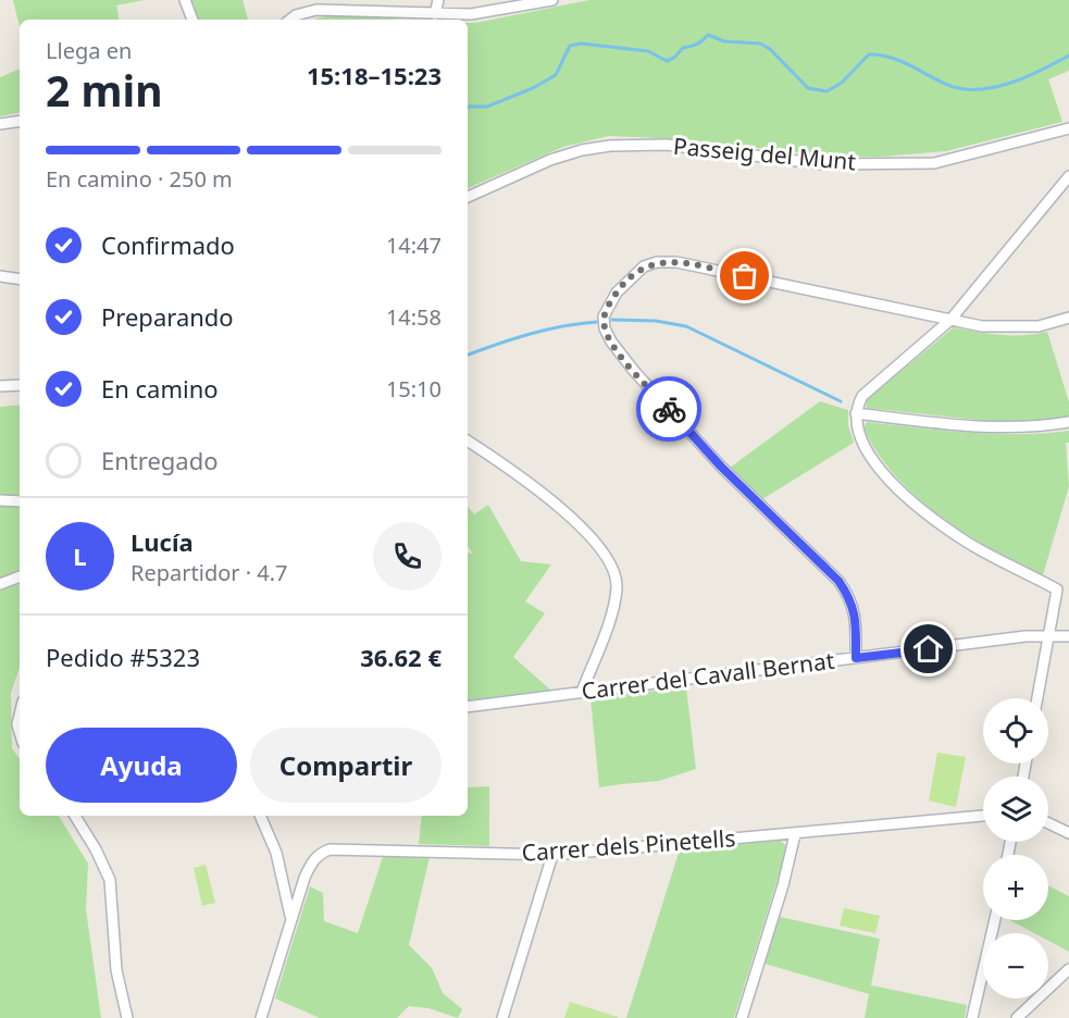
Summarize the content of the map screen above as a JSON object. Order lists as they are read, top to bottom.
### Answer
{
  "streets": {
    "street": ["Passeig del Munt", "Carrer del Cavall Bernat", "Carrer dels Pinetells"]
  },
  "page": {
    "heading": ["2 min", "Llega en", "15:18–15:23"],
    "panel": [
      "Lucía",
      "Repartidor · 4.7",
      "Pedido #5323",
      "36.62 €"
    ],
    "bar": "En camino · 250 m",
    "list": [
      ["Confirmado", "14:47"],
      ["Preparando", "14:58"],
      ["En camino", "15:10"],
      "Entregado"
    ],
    "round": "L",
    "map_buttons": ["+", "−"],
    "buttons": ["Ayuda", "Compartir"]
  }
}
